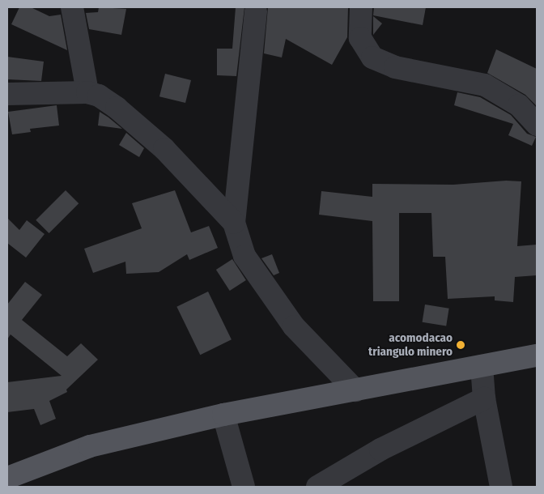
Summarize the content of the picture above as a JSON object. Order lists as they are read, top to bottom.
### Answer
{
  "places": ["acomodacao triangulo minero"]
}
